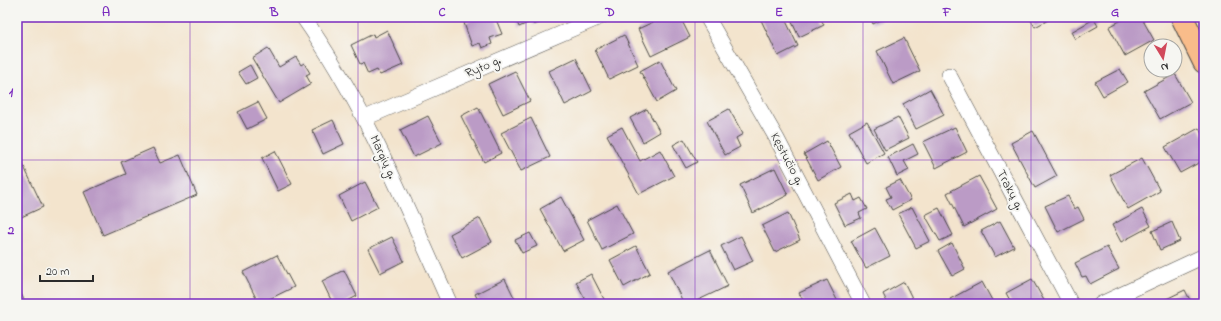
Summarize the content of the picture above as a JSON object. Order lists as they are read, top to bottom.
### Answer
{
  "streets": {
    "street": [
      "Ryto g.",
      "Margių g.",
      "Kęstučio g.",
      "Trakų g."
    ]
  },
  "crossings": [
    ["Ryto g.", "Margių g."]
  ],
  "scale_bar": "20 m",
  "north": "bottom",
  "grid": {
    "columns": [
      "A",
      "B",
      "C",
      "D",
      "E",
      "F",
      "G"
    ],
    "rows": ["1", "2"]
  }
}
